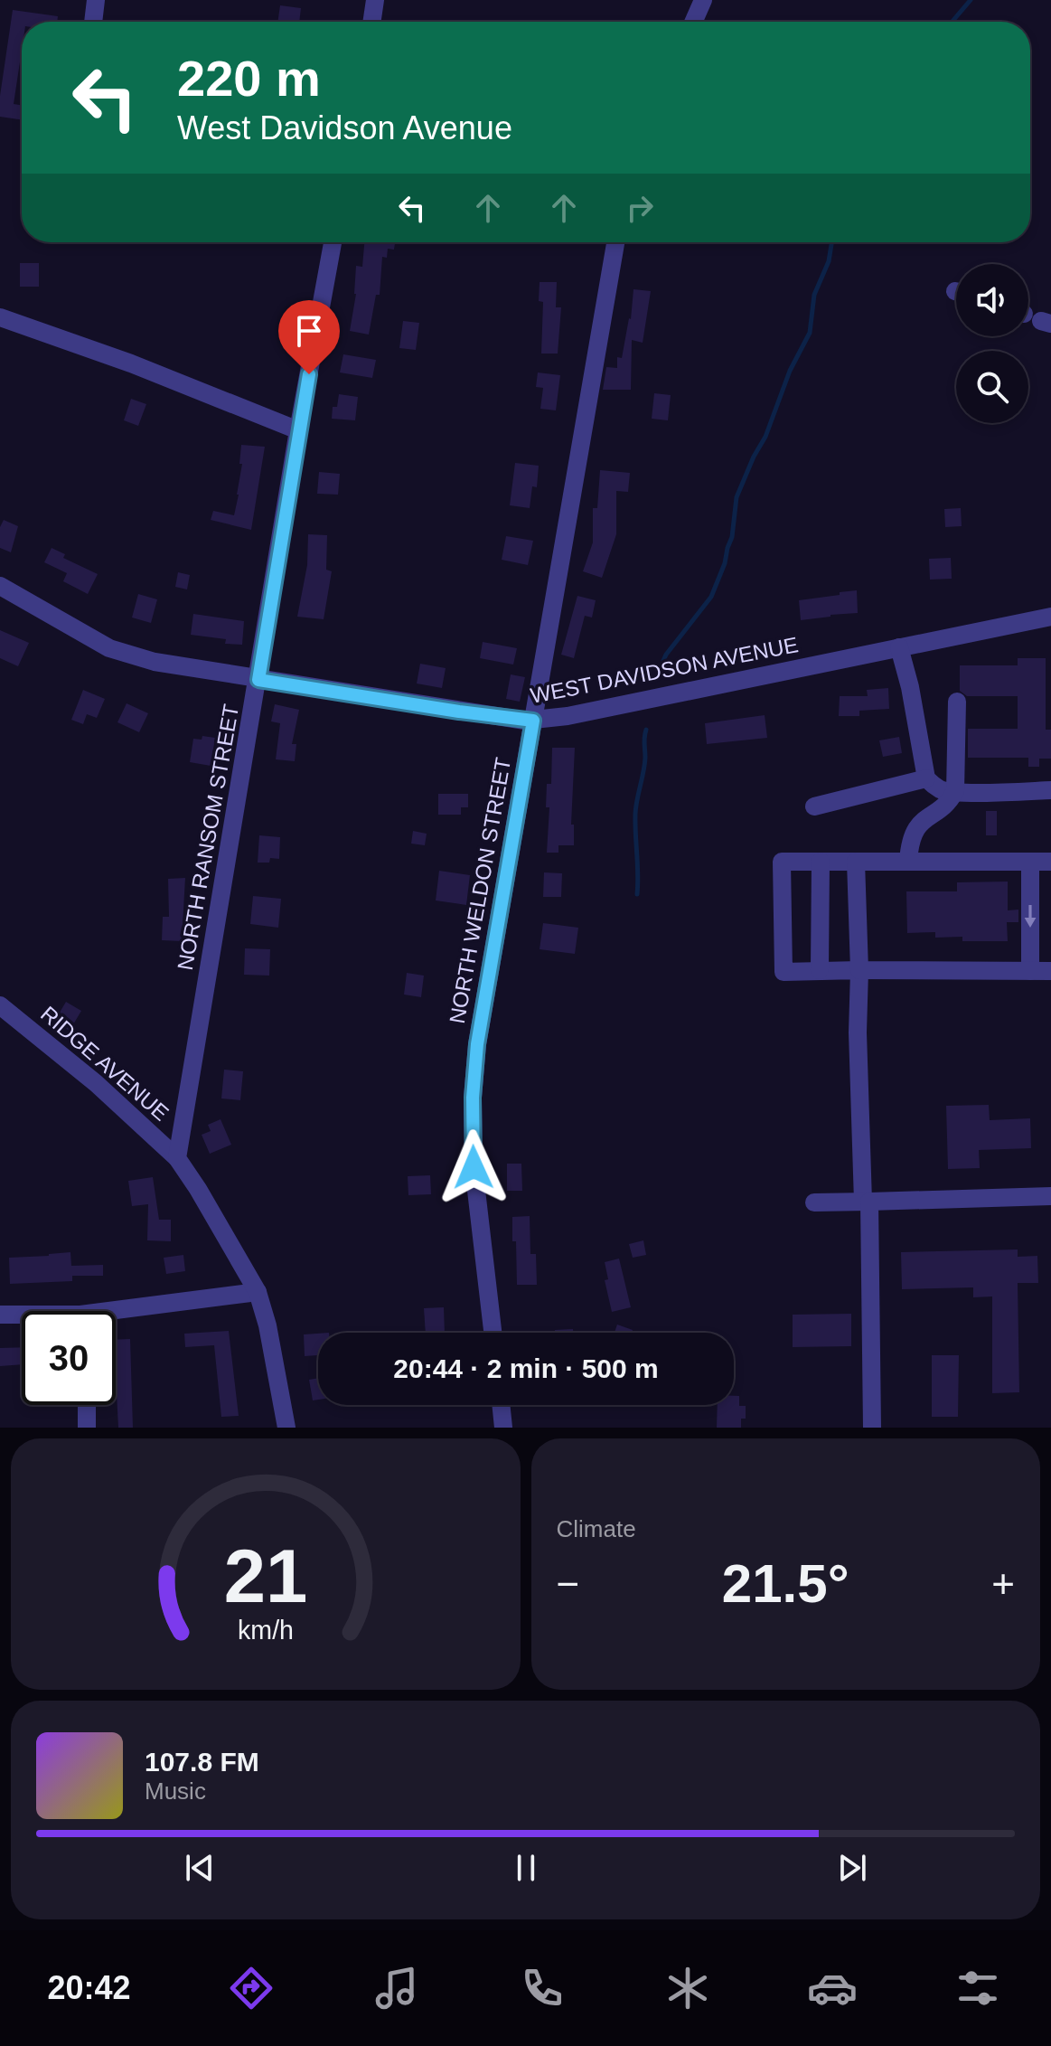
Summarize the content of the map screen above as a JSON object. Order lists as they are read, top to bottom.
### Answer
{
  "streets": {
    "street": [
      "WEST DAVIDSON AVENUE",
      "NORTH RANSOM STREET",
      "NORTH WELDON STREET",
      "RIDGE AVENUE"
    ]
  },
  "crossings": [
    ["WEST DAVIDSON AVENUE", "NORTH RANSOM STREET"],
    ["WEST DAVIDSON AVENUE", "NORTH WELDON STREET"],
    ["NORTH RANSOM STREET", "RIDGE AVENUE"]
  ],
  "page": {
    "turn": ["220 m", "West Davidson Avenue"],
    "limit": "30",
    "trip": "20:44 · 2 min · 500 m",
    "tile": "Climate",
    "heat": ["−", "21.5°", "+"],
    "song": ["107.8 FM", "Music"],
    "tabs": "20:42",
    "gauge": ["21", "km/h"]
  }
}
